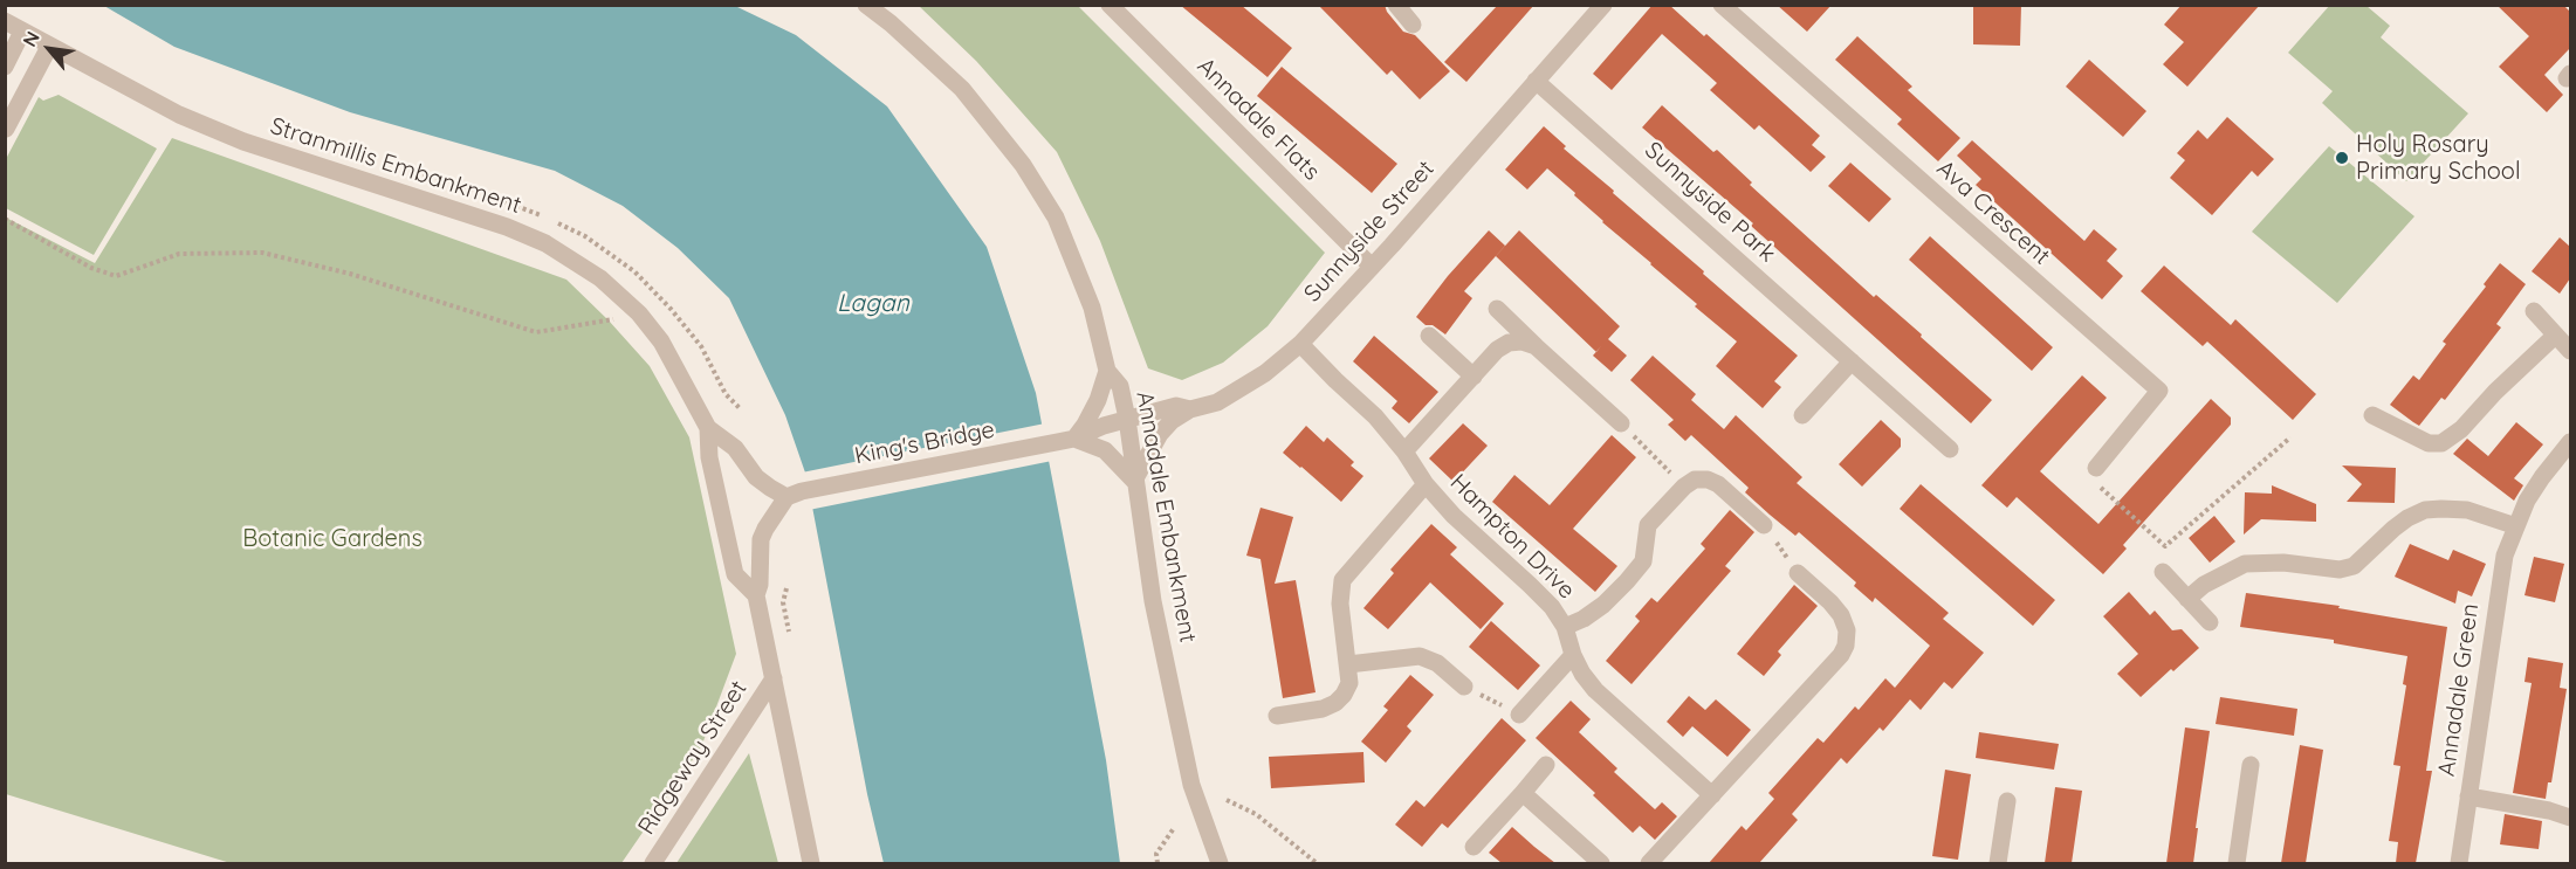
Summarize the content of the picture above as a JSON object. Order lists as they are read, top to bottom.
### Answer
{
  "streets": {
    "street": [
      "Annadale Flats",
      "Stranmillis Embankment",
      "Sunnyside Park",
      "Ava Crescent",
      "Sunnyside Street",
      "King's Bridge",
      "Annadale Embankment",
      "Hampton Drive",
      "Annadale Green",
      "Ridgeway Street"
    ]
  },
  "crossings": [
    ["Annadale Flats", "Sunnyside Street"],
    ["Stranmillis Embankment", "King's Bridge"],
    ["Stranmillis Embankment", "Ridgeway Street"],
    ["Sunnyside Park", "Sunnyside Street"],
    ["Sunnyside Street", "Annadale Embankment"],
    ["Sunnyside Street", "Hampton Drive"]
  ],
  "water": ["Lagan"],
  "parks": ["Botanic Gardens"],
  "places": ["Holy Rosary Primary School"],
  "north": "top left"
}
